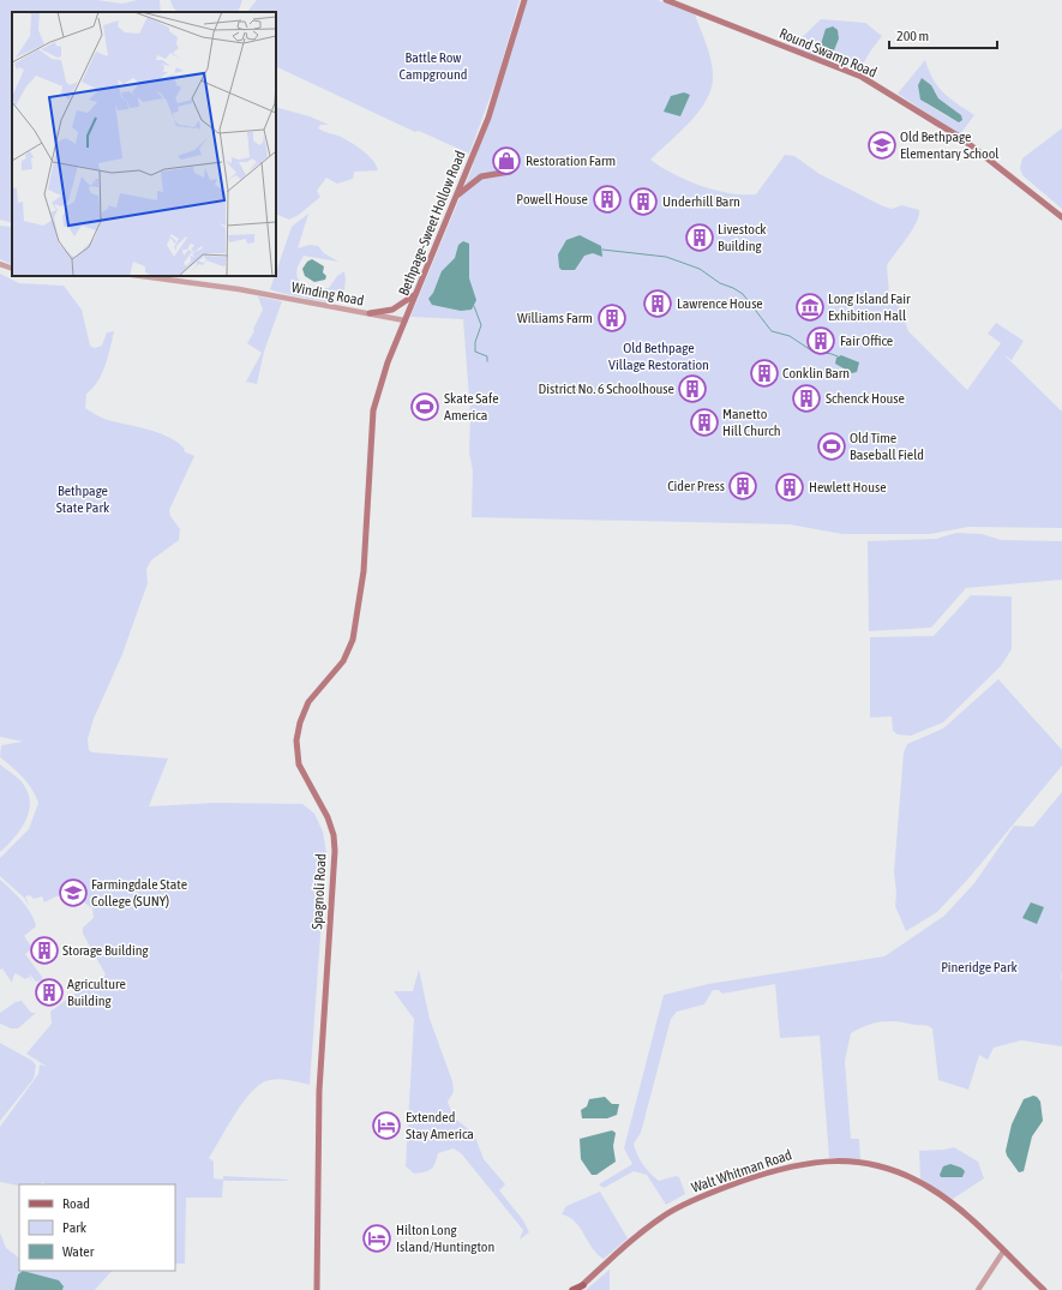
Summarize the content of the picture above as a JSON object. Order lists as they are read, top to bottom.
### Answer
{
  "streets": {
    "main road": [
      "Round Swamp Road",
      "Bethpage-Sweet Hollow Road",
      "Spagnoli Road",
      "Walt Whitman Road"
    ],
    "street": ["Winding Road"]
  },
  "crossings": [
    ["Bethpage-Sweet Hollow Road", "Winding Road"],
    ["Bethpage-Sweet Hollow Road", "Spagnoli Road"]
  ],
  "parks": [
    "Battle Row Campground",
    "Old Bethpage Village Restoration",
    "Bethpage State Park",
    "Pineridge Park"
  ],
  "places": {
    "school or university": ["Old Bethpage Elementary School", "Farmingdale State College (SUNY)"],
    "shop": ["Restoration Farm"],
    "building": [
      "Powell House",
      "Underhill Barn",
      "Livestock Building",
      "Lawrence House",
      "Williams Farm",
      "Fair Office",
      "Conklin Barn",
      "District No. 6 Schoolhouse",
      "Schenck House",
      "Manetto Hill Church",
      "Cider Press",
      "Hewlett House",
      "Storage Building",
      "Agriculture Building"
    ],
    "museum": ["Long Island Fair Exhibition Hall"],
    "sports": ["Skate Safe America", "Old Time Baseball Field"],
    "hotel": ["Extended Stay America", "Hilton Long Island/Huntington"]
  },
  "legend": ["Road", "Park", "Water"],
  "scale_bar": "200 m"
}
